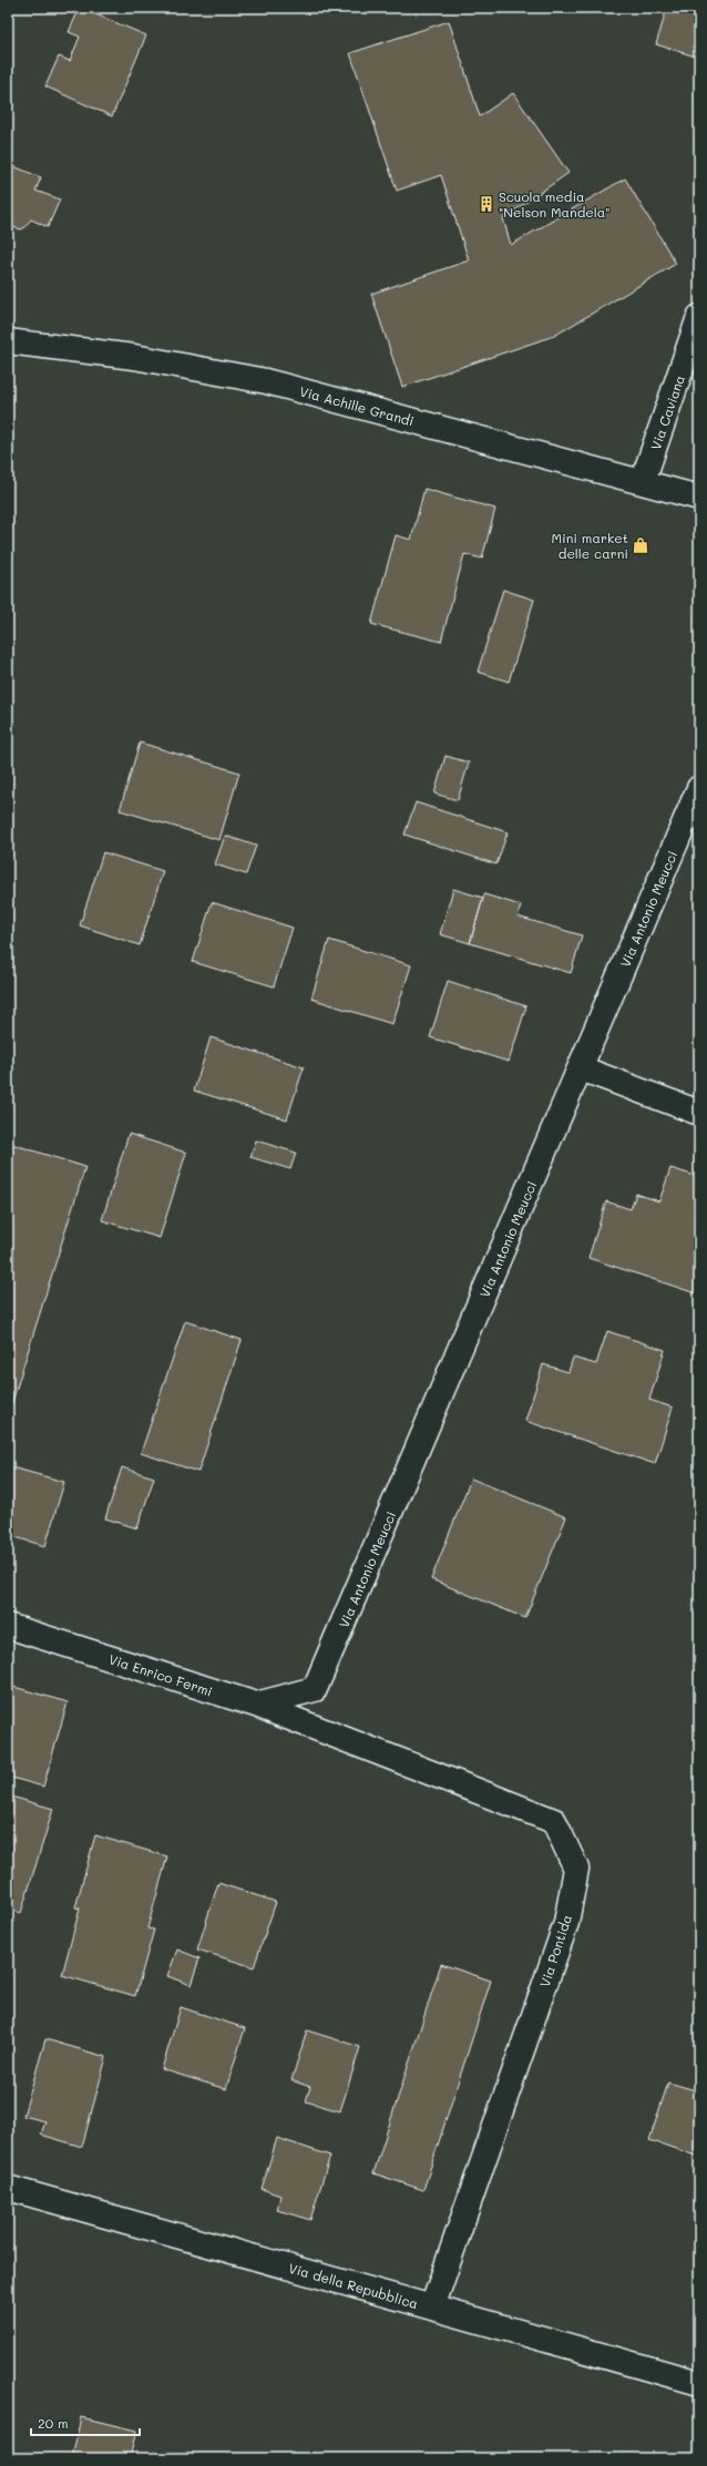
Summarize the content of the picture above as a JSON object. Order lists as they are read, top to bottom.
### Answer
{
  "streets": {
    "street": [
      "Via Achille Grandi",
      "Via Caviana",
      "Via Antonio Meucci",
      "Via Enrico Fermi",
      "Via Pontida",
      "Via della Repubblica"
    ]
  },
  "crossings": [
    ["Via Achille Grandi", "Via Caviana"],
    ["Via Antonio Meucci", "Via Enrico Fermi"],
    ["Via Antonio Meucci", "Via Pontida"],
    ["Via Enrico Fermi", "Via Pontida"],
    ["Via Pontida", "Via della Repubblica"]
  ],
  "places": {
    "building": ["Scuola media \"Nelson Mandela\""],
    "shop": ["Mini market delle carni"]
  },
  "scale_bar": "20 m"
}
